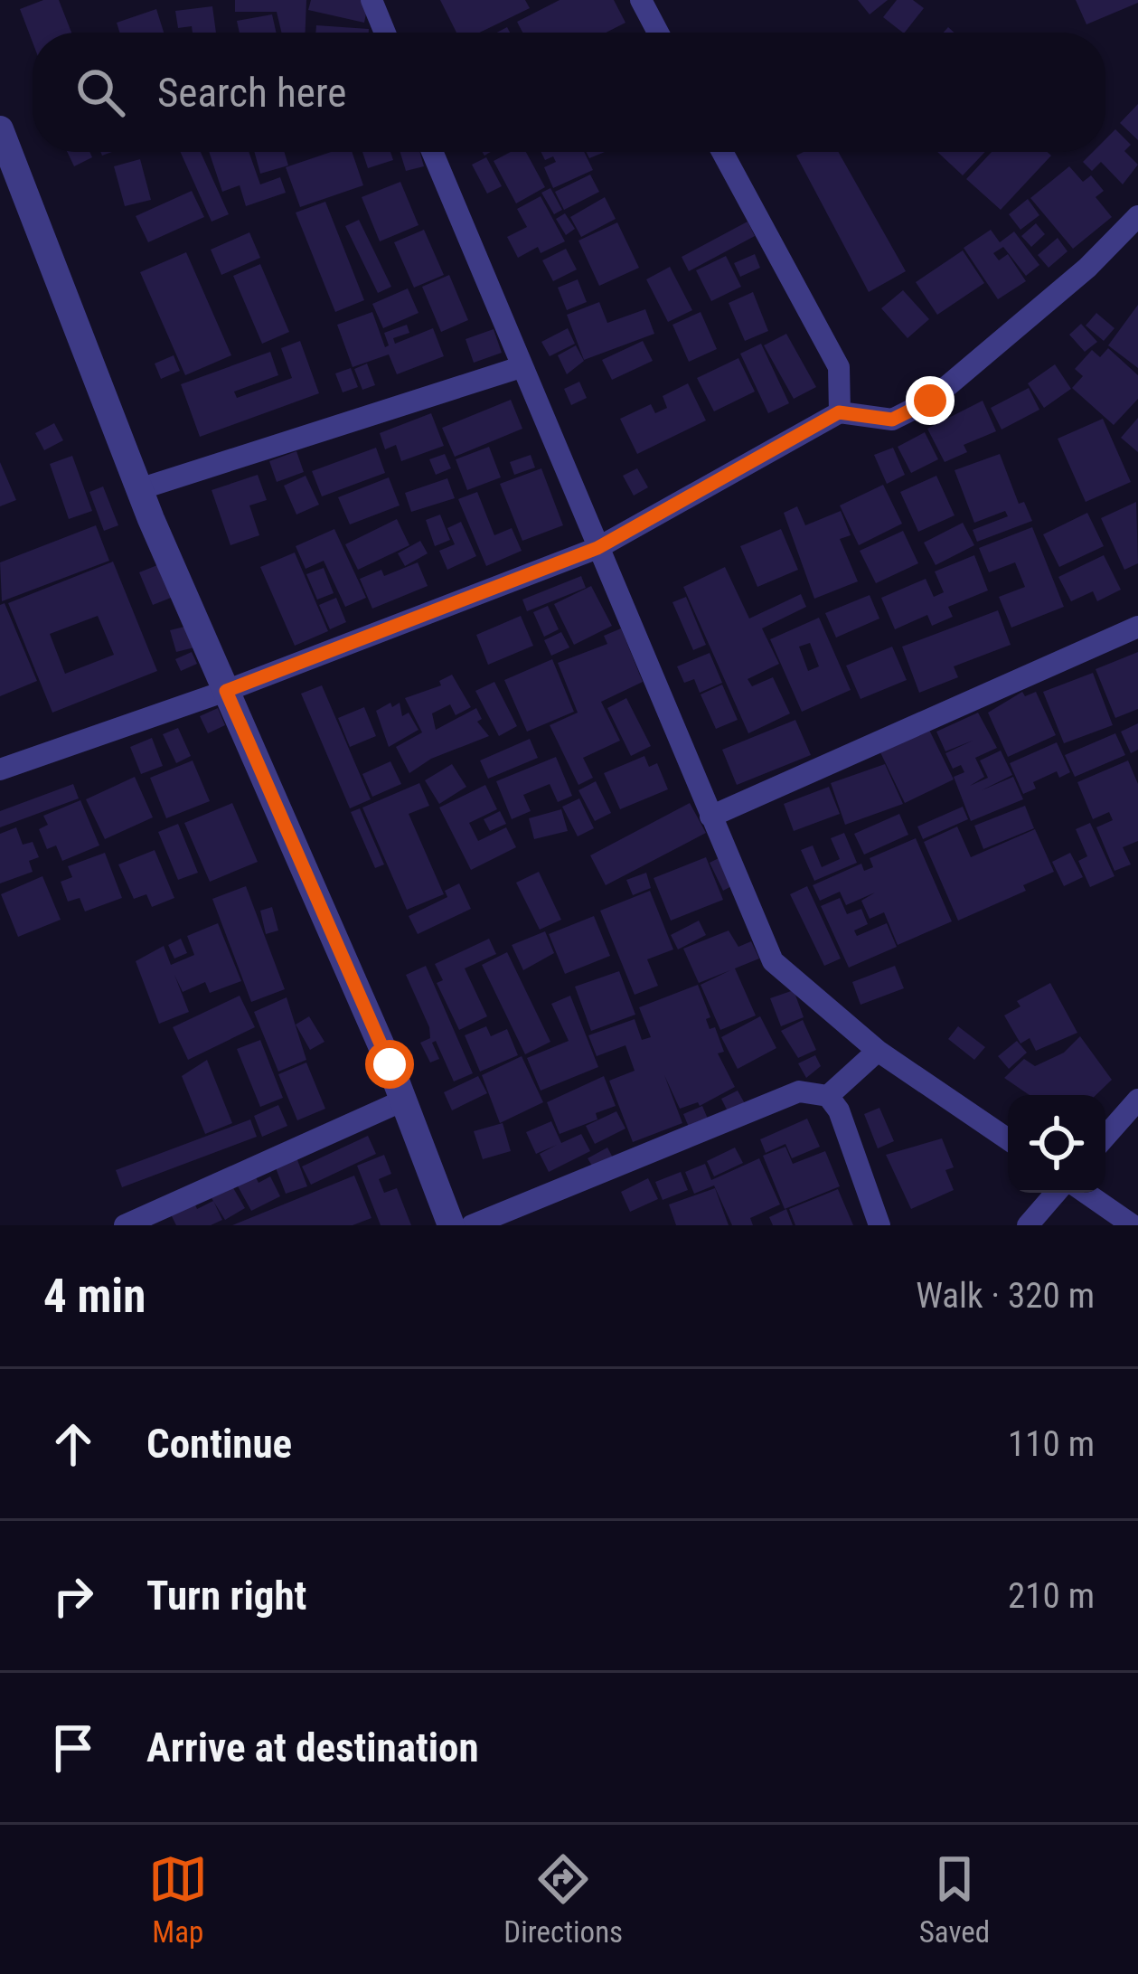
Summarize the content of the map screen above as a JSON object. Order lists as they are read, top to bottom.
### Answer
{
  "page": {
    "search": "Search here",
    "heading": ["4 min", "Walk · 320 m"],
    "list": [
      ["Continue", "110 m"],
      ["Turn right", "210 m"],
      "Arrive at destination"
    ],
    "nav": ["Map", "Directions", "Saved"]
  }
}
